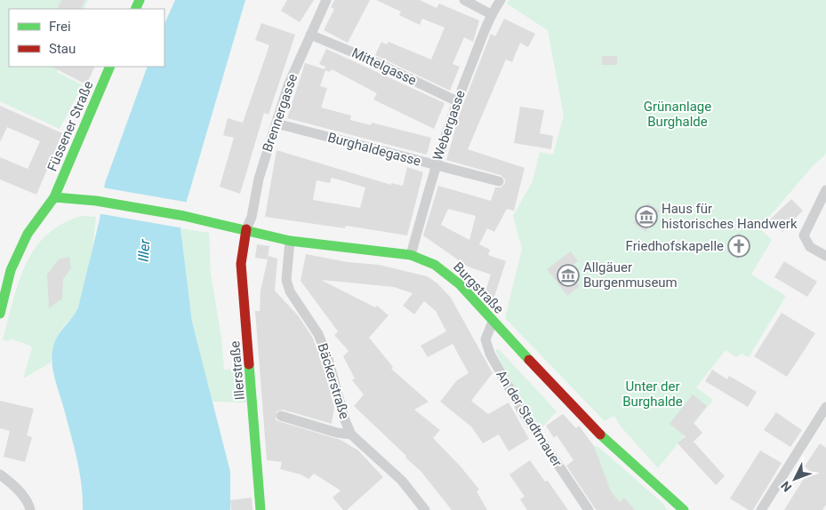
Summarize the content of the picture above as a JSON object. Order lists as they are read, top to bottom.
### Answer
{
  "streets": {
    "street": [
      "Mittelgasse",
      "Brennergasse",
      "Webergasse",
      "Füssener Straße",
      "Burghaldegasse",
      "Burgstraße",
      "Illerstraße",
      "Bäckerstraße",
      "An der Stadtmauer"
    ]
  },
  "crossings": [
    ["Mittelgasse", "Brennergasse"],
    ["Mittelgasse", "Webergasse"],
    ["Brennergasse", "Burghaldegasse"],
    ["Brennergasse", "Burgstraße"],
    ["Brennergasse", "Illerstraße"],
    ["Webergasse", "Burghaldegasse"],
    ["Webergasse", "Burgstraße"],
    ["Füssener Straße", "Burgstraße"],
    ["Burgstraße", "Illerstraße"],
    ["Burgstraße", "Bäckerstraße"],
    ["Burgstraße", "An der Stadtmauer"]
  ],
  "water": ["Iller"],
  "parks": ["Grünanlage Burghalde", "Unter der Burghalde"],
  "places": {
    "museum": ["Haus für historisches Handwerk", "Allgäuer Burgenmuseum"],
    "church": ["Friedhofskapelle"]
  },
  "legend": ["Frei", "Stau"],
  "north": "bottom left"
}
